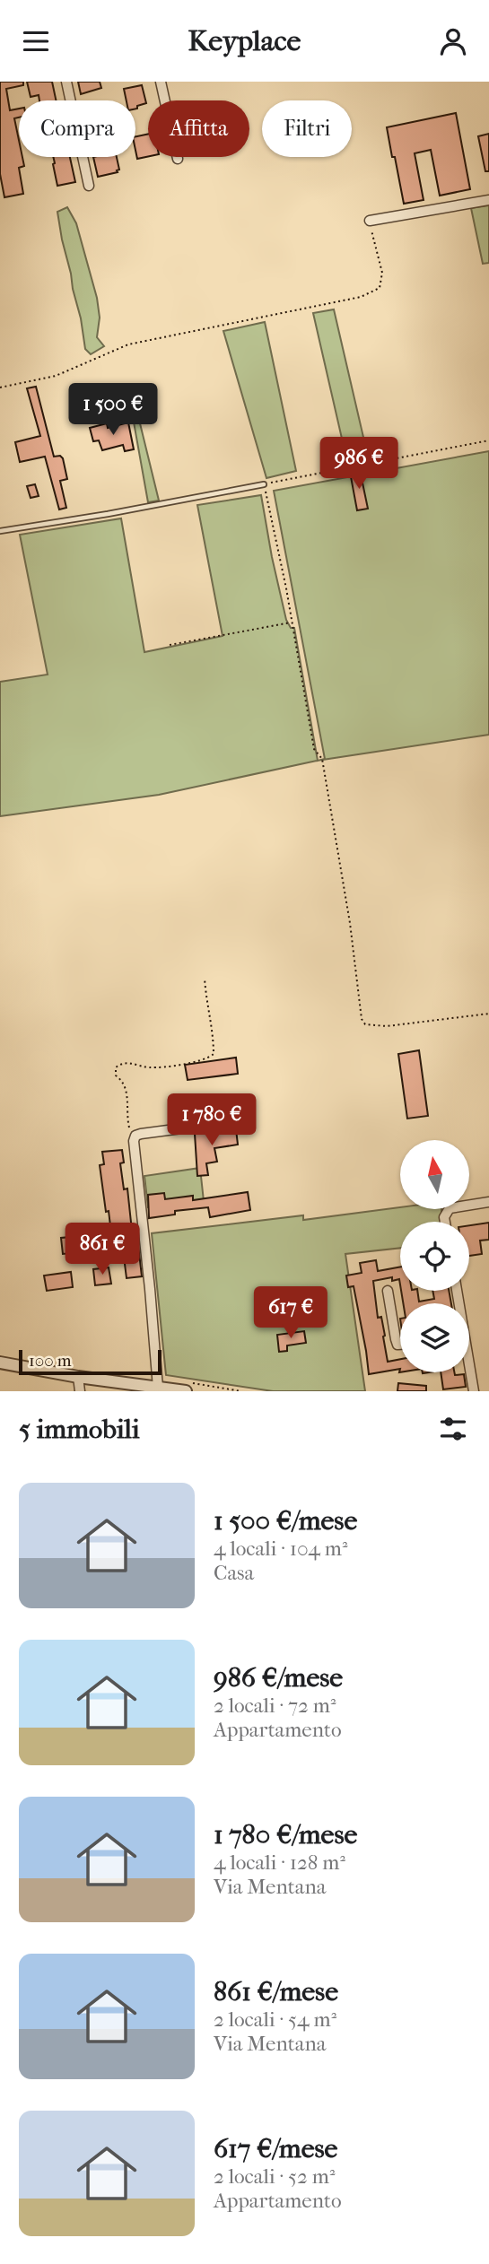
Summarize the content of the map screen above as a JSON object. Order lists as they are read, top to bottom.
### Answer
{
  "scale_bar": "100 m",
  "north": "top",
  "page": {
    "header": "Keyplace",
    "chip": ["Compra", "Affitta", "Filtri"],
    "price": [
      "1 500 €",
      "986 €",
      "1 780 €",
      "861 €",
      "617 €"
    ],
    "scale": "100 m",
    "heading": "5 immobili",
    "list": [
      {
        "name": "1 500 €/mese",
        "note": "4 locali · 104 m² · Casa"
      },
      {
        "name": "986 €/mese",
        "note": "2 locali · 72 m² · Appartamento"
      },
      {
        "name": "1 780 €/mese",
        "note": "4 locali · 128 m² · Via Mentana"
      },
      {
        "name": "861 €/mese",
        "note": "2 locali · 54 m² · Via Mentana"
      },
      {
        "name": "617 €/mese",
        "note": "2 locali · 52 m² · Appartamento"
      }
    ]
  }
}
